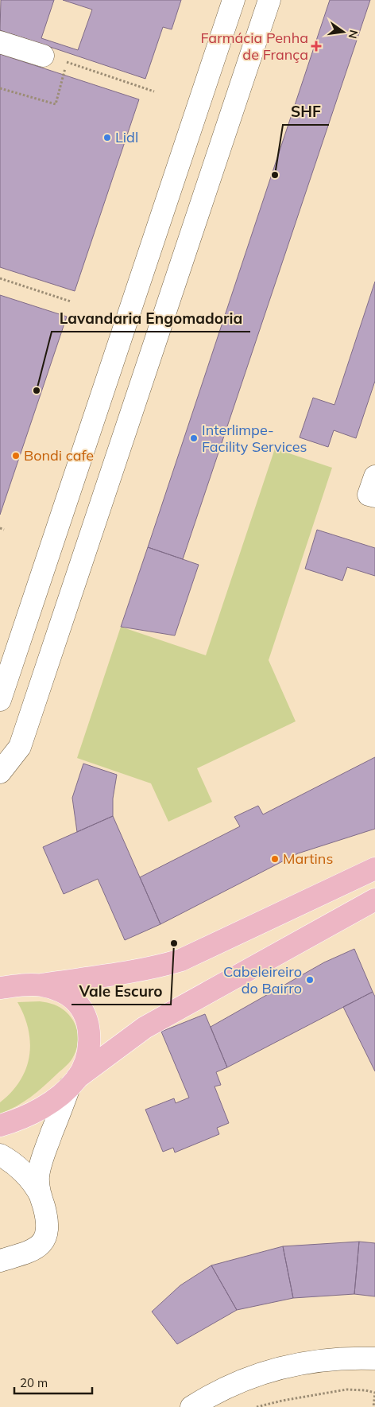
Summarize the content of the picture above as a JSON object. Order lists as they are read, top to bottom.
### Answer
{
  "places": {
    "health": ["Farmácia Penha de França"],
    "other": [
      "Lidl",
      "SHF",
      "Lavandaria Engomadoria",
      "Interlimpe- Facility Services",
      "Bondi cafe",
      "Martins",
      "Vale Escuro",
      "Cabeleireiro do Bairro"
    ]
  },
  "scale_bar": "20 m",
  "north": "right"
}
